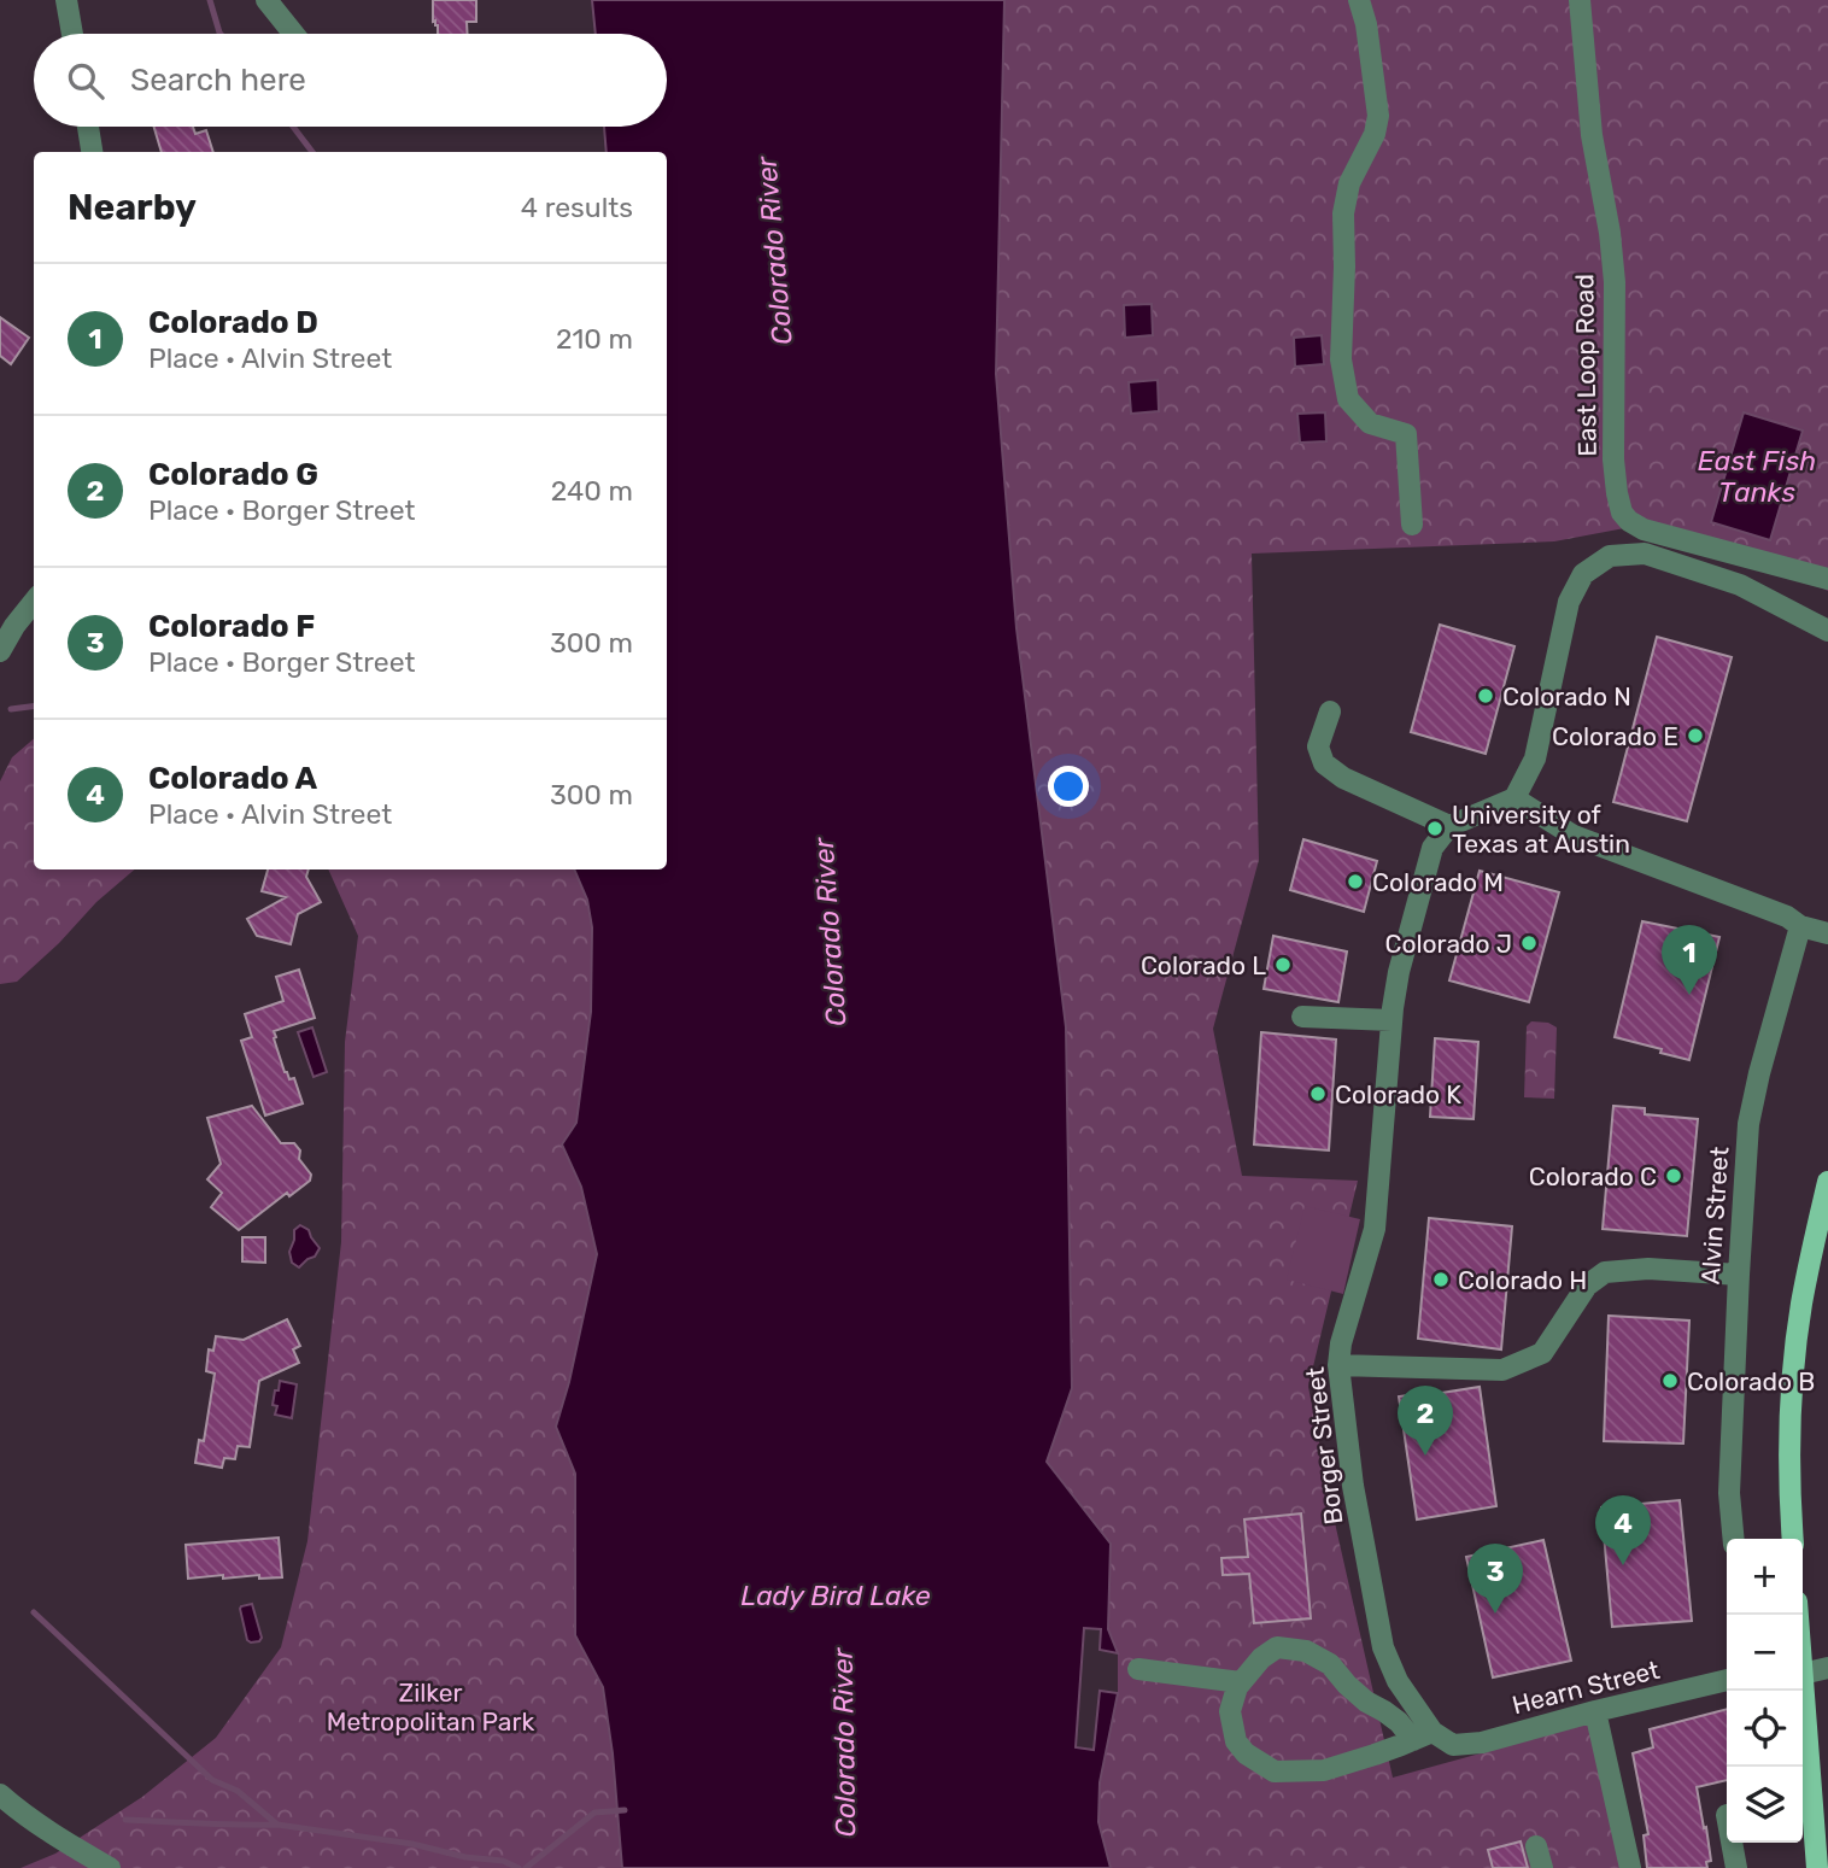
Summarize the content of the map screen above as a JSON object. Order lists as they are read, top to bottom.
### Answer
{
  "streets": {
    "street": [
      "East Loop Road",
      "Alvin Street",
      "Borger Street",
      "Hearn Street"
    ]
  },
  "crossings": [
    ["Borger Street", "Hearn Street"]
  ],
  "water": ["Colorado River", "East Fish Tanks", "Lady Bird Lake"],
  "parks": ["Zilker Metropolitan Park"],
  "places": [
    "Colorado N",
    "Colorado E",
    "University of Texas at Austin",
    "Colorado M",
    "Colorado J",
    "Colorado L",
    "Colorado K",
    "Colorado C",
    "Colorado H",
    "Colorado B"
  ],
  "page": {
    "search": "Search here",
    "heading": ["Nearby", "4 results"],
    "list": [
      {
        "mark": "1",
        "name": "Colorado D",
        "note": "Place · Alvin Street",
        "value": "210 m"
      },
      {
        "mark": "2",
        "name": "Colorado G",
        "note": "Place · Borger Street",
        "value": "240 m"
      },
      {
        "mark": "3",
        "name": "Colorado F",
        "note": "Place · Borger Street",
        "value": "300 m"
      },
      {
        "mark": "4",
        "name": "Colorado A",
        "note": "Place · Alvin Street",
        "value": "300 m"
      }
    ],
    "pins": [
      "1",
      "2",
      "4",
      "3"
    ],
    "map_buttons": ["+", "−"]
  }
}
